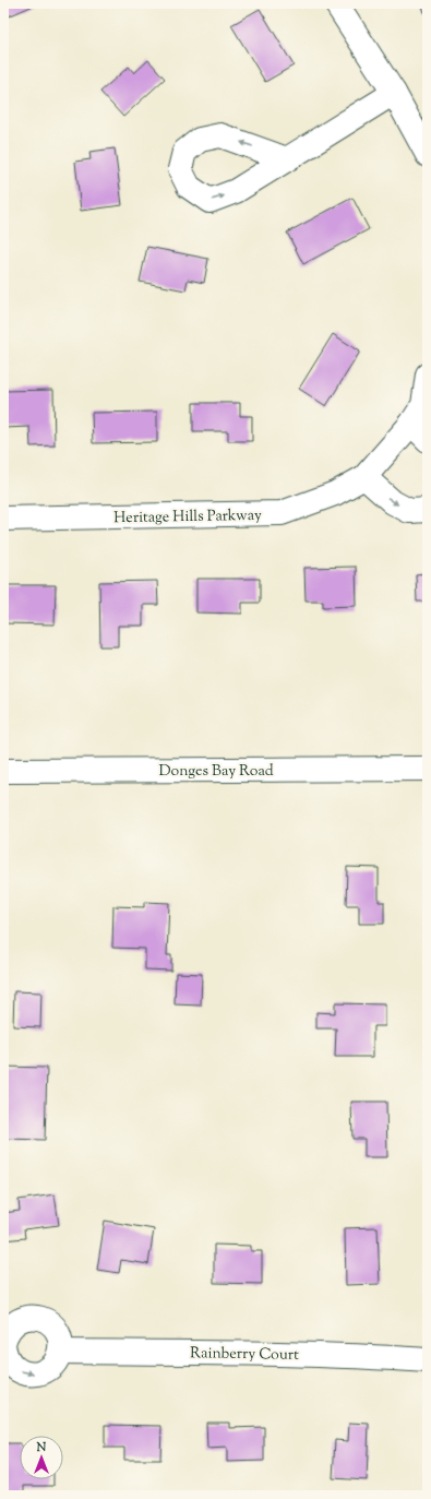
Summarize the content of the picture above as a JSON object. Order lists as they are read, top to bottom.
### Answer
{
  "streets": {
    "street": ["Heritage Hills Parkway", "Donges Bay Road", "Rainberry Court"]
  },
  "north": "top"
}
